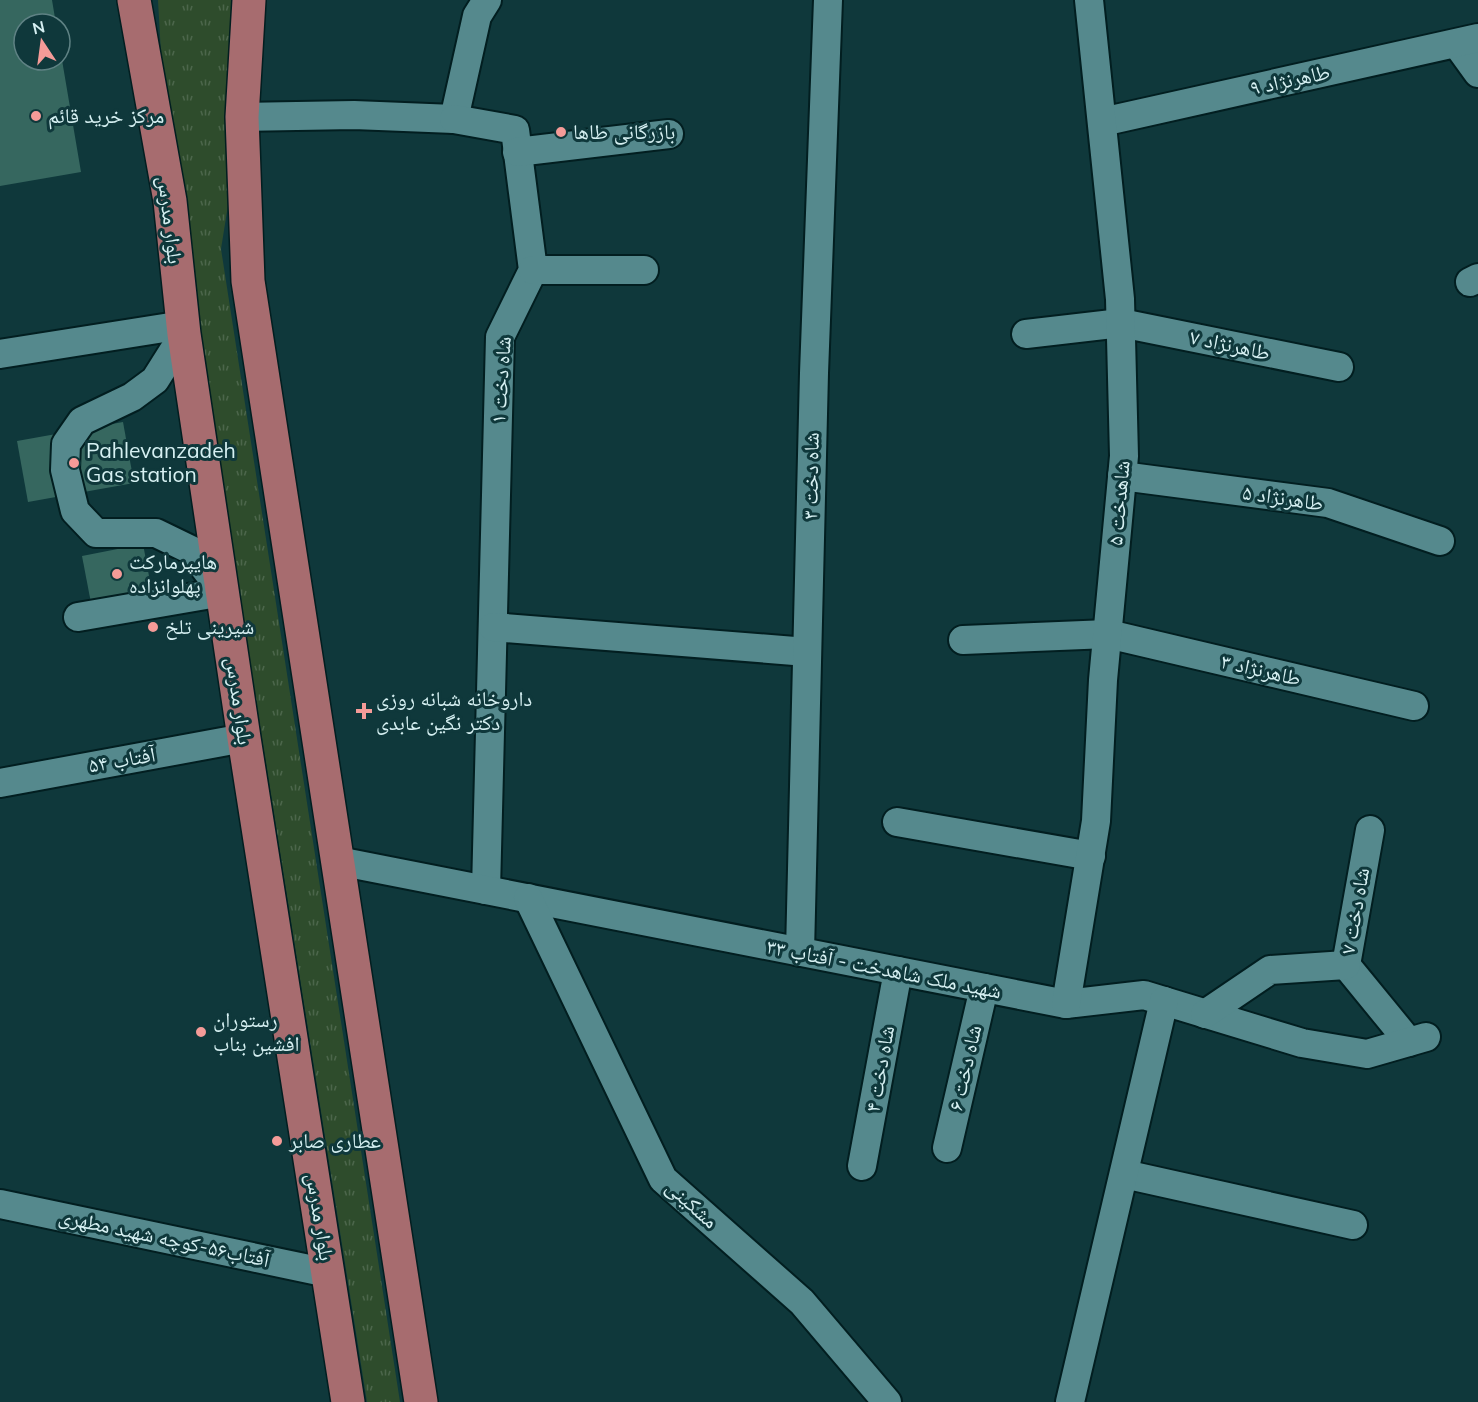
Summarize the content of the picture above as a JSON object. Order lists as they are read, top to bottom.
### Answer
{
  "streets": {
    "main road": ["بلوار مدرس"],
    "street": [
      "طاهرنژاد ۹",
      "طاهرنژاد ۷",
      "شاه دخت ۱",
      "شاه دخت ۳",
      "طاهرنژاد ۵",
      "شاهدخت ۵",
      "طاهرنژاد ۳",
      "آفتاب ۵۴",
      "شاه دخت ۷",
      "شهید ملک شاهدخت - آفتاب ۳۳",
      "شاه دخت ۶",
      "شاه دخت ۴",
      "مشکینی",
      "آفتاب۵۶-كوچه شهيد مطهری"
    ]
  },
  "crossings": [
    ["طاهرنژاد ۹", "شاهدخت ۵"],
    ["بلوار مدرس", "آفتاب ۵۴"],
    ["بلوار مدرس", "آفتاب۵۶-كوچه شهيد مطهری"],
    ["طاهرنژاد ۷", "شاهدخت ۵"],
    ["شاه دخت ۱", "شهید ملک شاهدخت - آفتاب ۳۳"],
    ["شاه دخت ۳", "شهید ملک شاهدخت - آفتاب ۳۳"],
    ["طاهرنژاد ۵", "شاهدخت ۵"],
    ["شاهدخت ۵", "طاهرنژاد ۳"],
    ["شاهدخت ۵", "شهید ملک شاهدخت - آفتاب ۳۳"],
    ["شاه دخت ۷", "شهید ملک شاهدخت - آفتاب ۳۳"],
    ["شهید ملک شاهدخت - آفتاب ۳۳", "شاه دخت ۶"],
    ["شهید ملک شاهدخت - آفتاب ۳۳", "شاه دخت ۴"],
    ["شهید ملک شاهدخت - آفتاب ۳۳", "مشکینی"]
  ],
  "places": {
    "other": [
      "مرکز خرید قائم",
      "بازرگانی طاها",
      "Pahlevanzadeh Gas station",
      "هایپرمارکت پهلوانزاده",
      "شیرینی تلخ",
      "رستوران افشین بناب",
      "عطاری صابر"
    ],
    "health": ["داروخانه شبانه روزی دکتر نگین عابدی"]
  },
  "north": "top"
}
